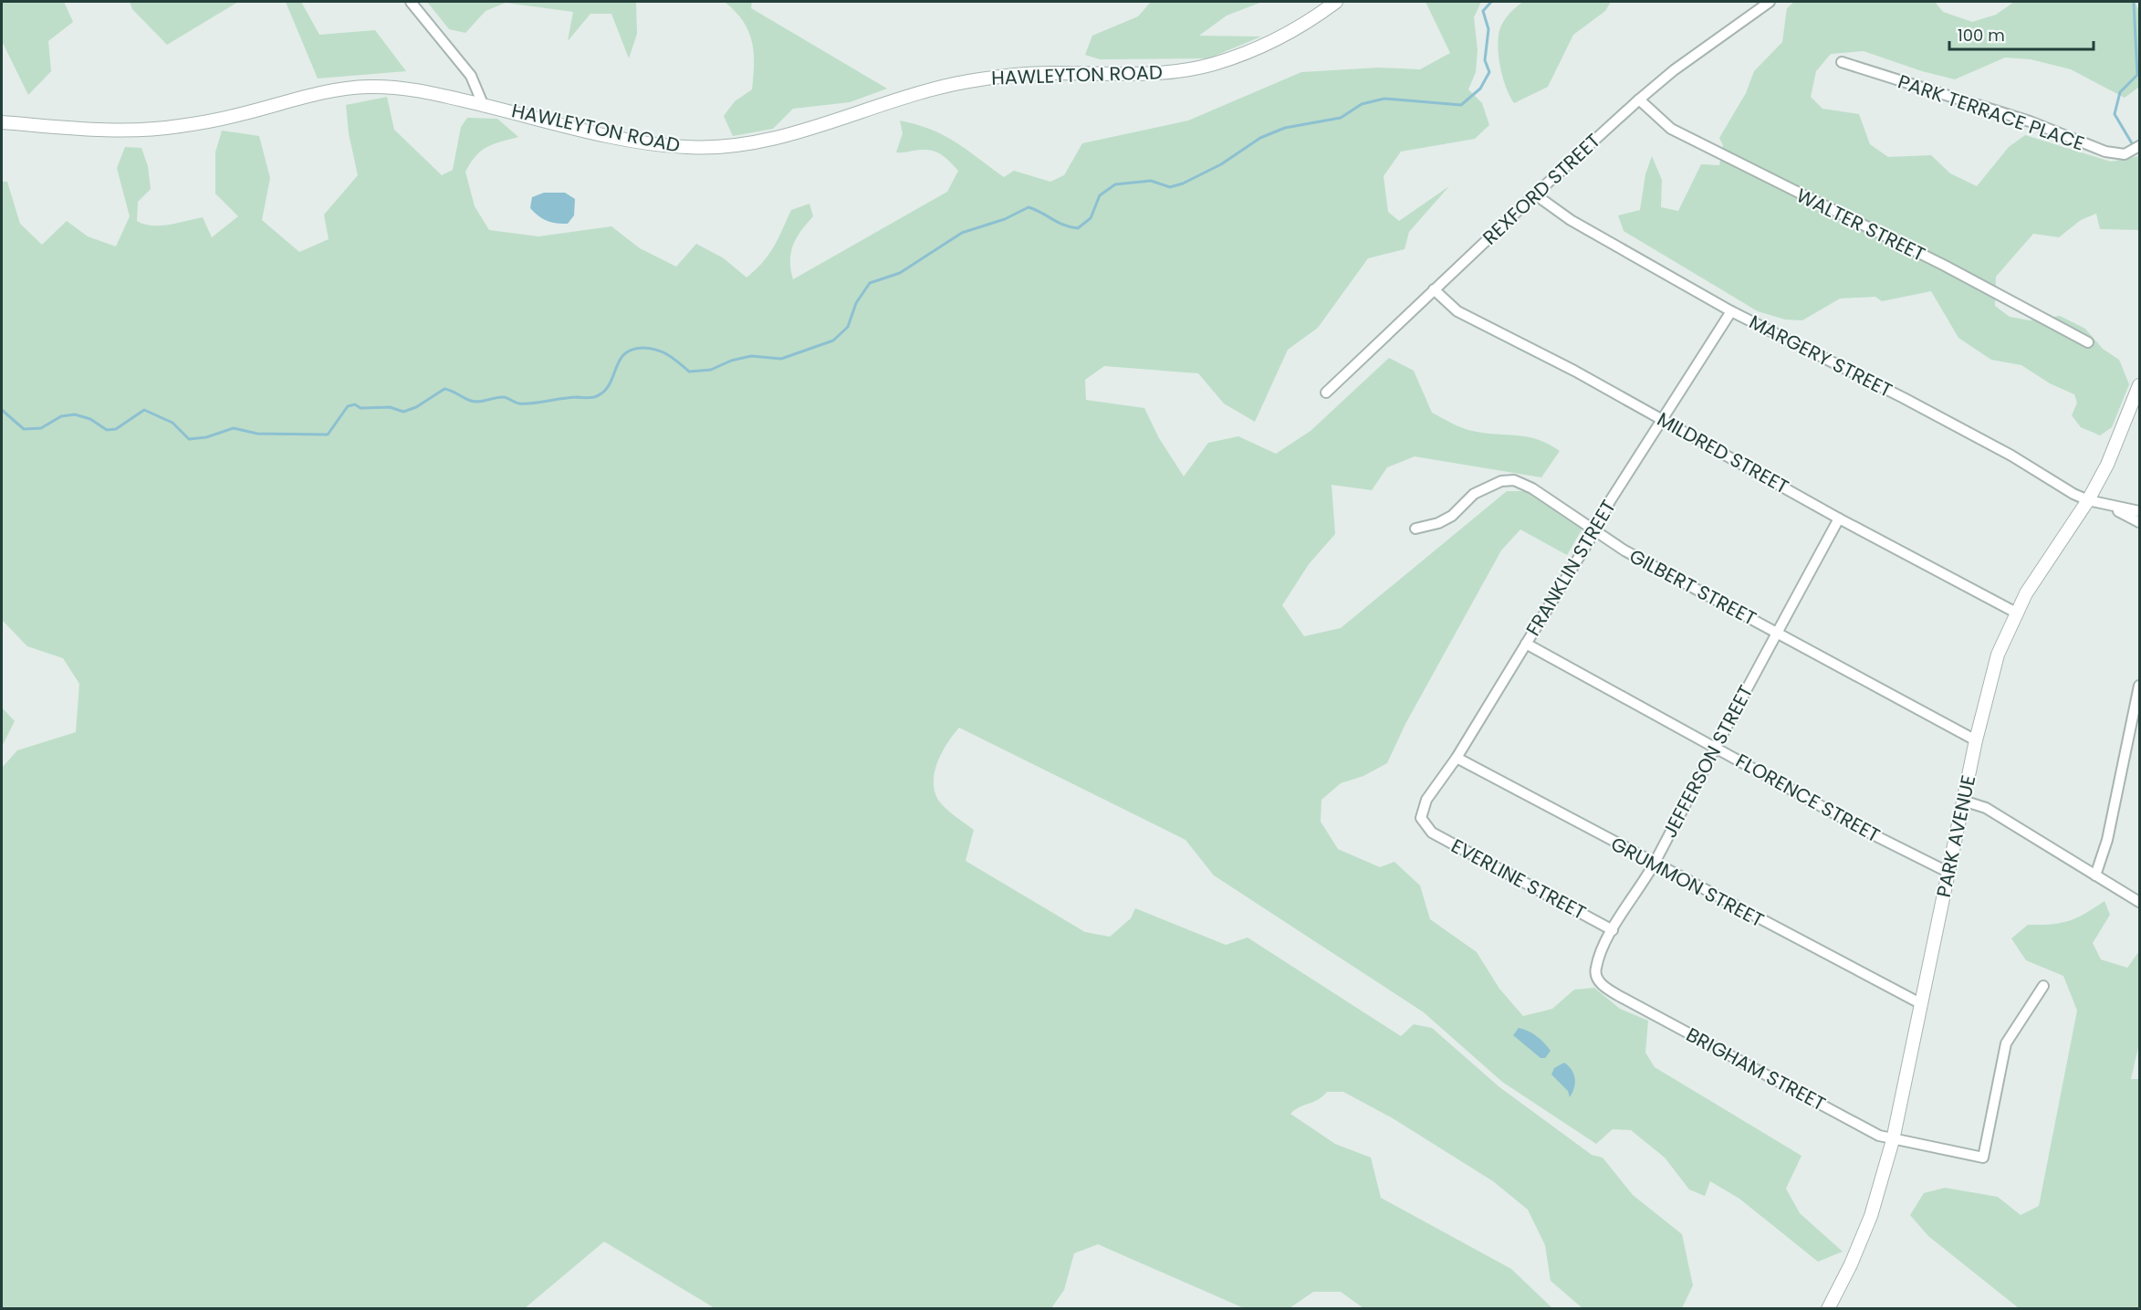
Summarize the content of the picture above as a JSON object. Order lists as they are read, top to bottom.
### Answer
{
  "streets": {
    "street": [
      "HAWLEYTON ROAD",
      "PARK TERRACE PLACE",
      "REXFORD STREET",
      "WALTER STREET",
      "MARGERY STREET",
      "MILDRED STREET",
      "FRANKLIN STREET",
      "GILBERT STREET",
      "JEFFERSON STREET",
      "FLORENCE STREET",
      "PARK AVENUE",
      "EVERLINE STREET",
      "GRUMMON STREET",
      "BRIGHAM STREET"
    ]
  },
  "crossings": [
    ["REXFORD STREET", "WALTER STREET"],
    ["REXFORD STREET", "MARGERY STREET"],
    ["REXFORD STREET", "MILDRED STREET"],
    ["MARGERY STREET", "FRANKLIN STREET"],
    ["MARGERY STREET", "PARK AVENUE"],
    ["MILDRED STREET", "FRANKLIN STREET"],
    ["MILDRED STREET", "JEFFERSON STREET"],
    ["MILDRED STREET", "PARK AVENUE"],
    ["FRANKLIN STREET", "GILBERT STREET"],
    ["FRANKLIN STREET", "FLORENCE STREET"],
    ["FRANKLIN STREET", "EVERLINE STREET"],
    ["FRANKLIN STREET", "GRUMMON STREET"],
    ["GILBERT STREET", "JEFFERSON STREET"],
    ["GILBERT STREET", "PARK AVENUE"],
    ["JEFFERSON STREET", "FLORENCE STREET"],
    ["JEFFERSON STREET", "EVERLINE STREET"],
    ["JEFFERSON STREET", "GRUMMON STREET"],
    ["JEFFERSON STREET", "BRIGHAM STREET"],
    ["FLORENCE STREET", "PARK AVENUE"],
    ["PARK AVENUE", "GRUMMON STREET"],
    ["PARK AVENUE", "BRIGHAM STREET"]
  ],
  "scale_bar": "100 m"
}
